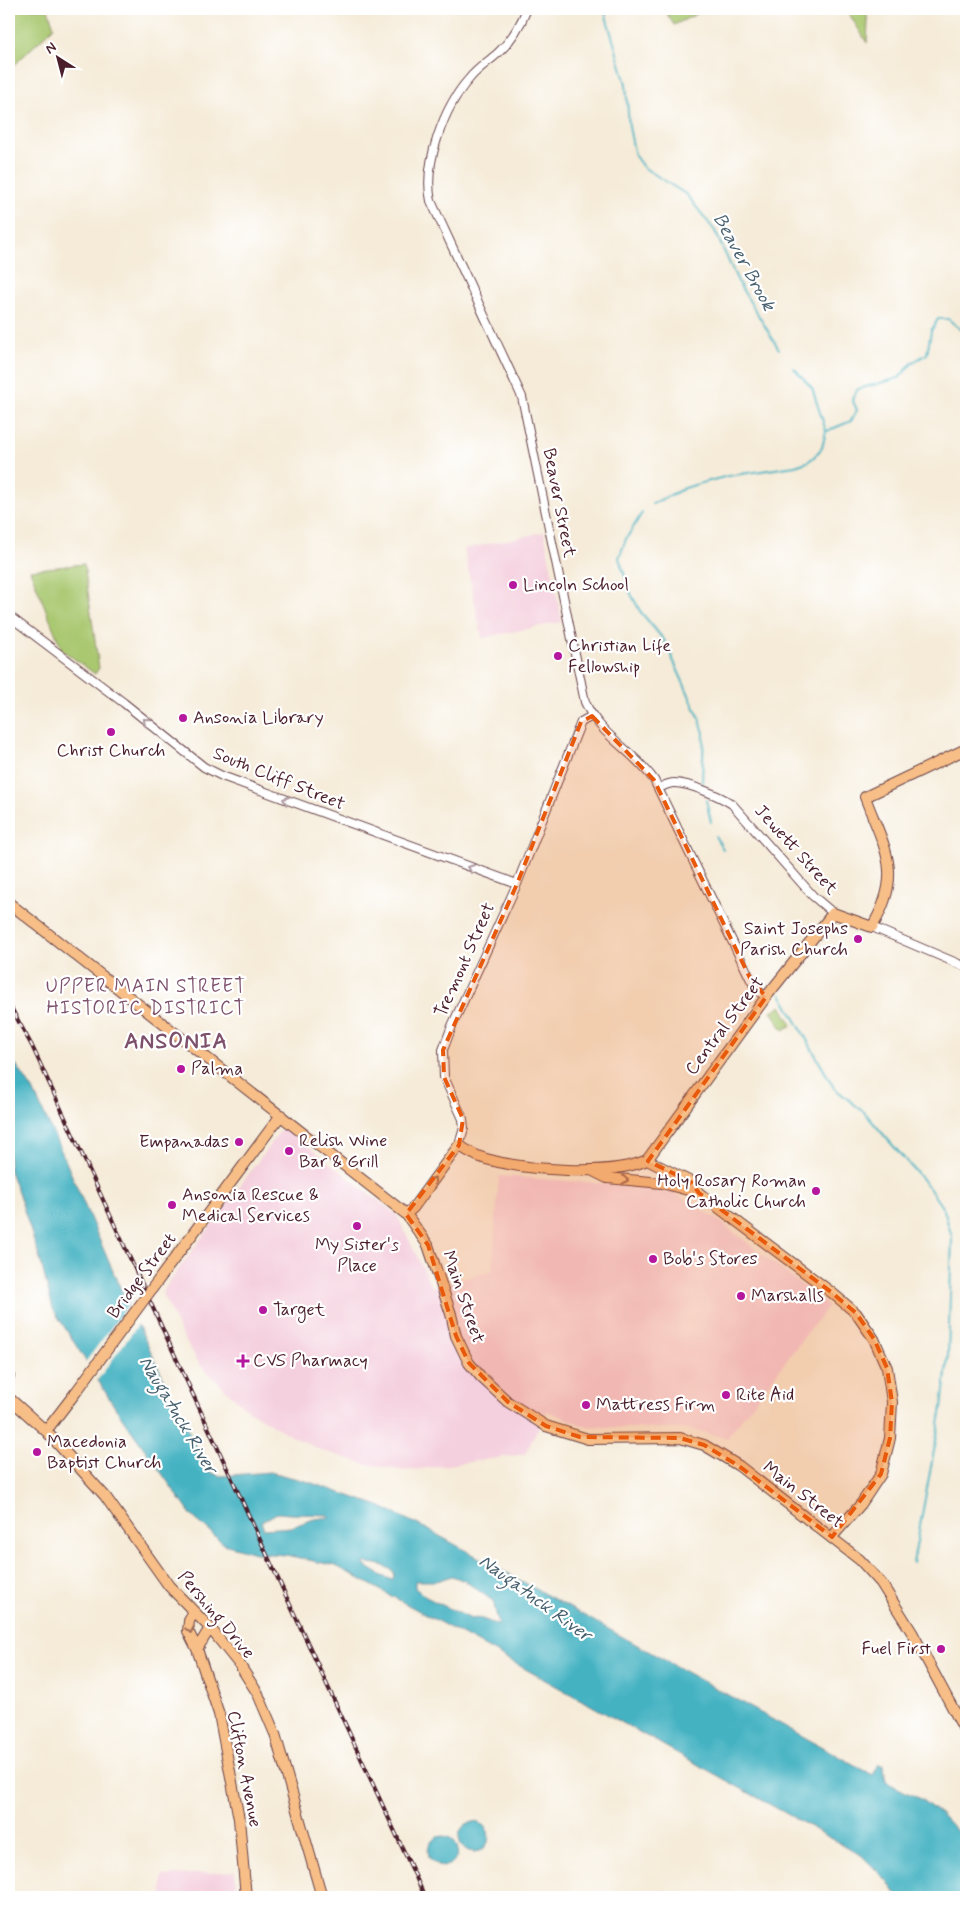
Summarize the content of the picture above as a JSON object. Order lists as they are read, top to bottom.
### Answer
{
  "streets": {
    "main road": [
      "Jewett Street",
      "Tremont Street",
      "Central Street",
      "Bridge Street",
      "Main Street",
      "Pershing Drive",
      "Clifton Avenue"
    ],
    "street": ["Beaver Street", "South Cliff Street"]
  },
  "crossings": [
    ["Beaver Street", "Jewett Street"],
    ["Beaver Street", "Tremont Street"],
    ["Beaver Street", "Central Street"],
    ["South Cliff Street", "Tremont Street"],
    ["Jewett Street", "Central Street"],
    ["Tremont Street", "Main Street"],
    ["Bridge Street", "Main Street"],
    ["Bridge Street", "Pershing Drive"],
    ["Pershing Drive", "Clifton Avenue"]
  ],
  "one_way": ["South Cliff Street"],
  "districts": ["UPPER MAIN STREET HISTORIC DISTRICT", "ANSONIA"],
  "water": ["Beaver Brook", "Naugatuck River"],
  "places": {
    "other": [
      "Lincoln School",
      "Christian Life Fellowship",
      "Ansonia Library",
      "Christ Church",
      "Saint Josephs Parish Church",
      "Palma",
      "Empanadas",
      "Relish Wine Bar & Grill",
      "Holy Rosary Roman Catholic Church",
      "Ansonia Rescue & Medical Services",
      "My Sister's Place",
      "Bob's Stores",
      "Marshalls",
      "Target",
      "Rite Aid",
      "Mattress Firm",
      "Macedonia Baptist Church",
      "Fuel First"
    ],
    "health": ["CVS Pharmacy"]
  },
  "north": "top left"
}
